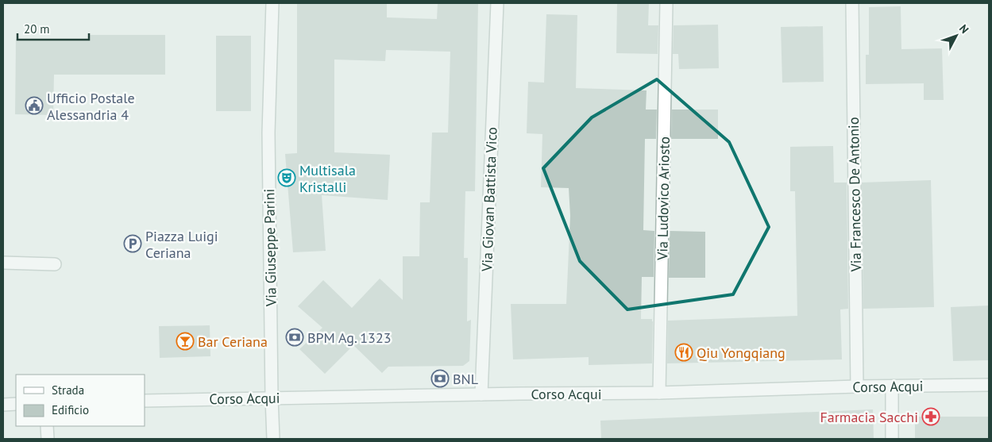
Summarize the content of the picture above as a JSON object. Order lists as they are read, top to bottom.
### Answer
{
  "streets": {
    "street": [
      "Via Francesco De Antonio",
      "Via Ludovico Ariosto",
      "Via Giovan Battista Vico",
      "Via Giuseppe Parini",
      "Corso Acqui"
    ]
  },
  "crossings": [
    ["Via Francesco De Antonio", "Corso Acqui"],
    ["Via Ludovico Ariosto", "Corso Acqui"],
    ["Via Giovan Battista Vico", "Corso Acqui"],
    ["Via Giuseppe Parini", "Corso Acqui"]
  ],
  "places": {
    "public building": ["Ufficio Postale Alessandria 4"],
    "theatre": ["Multisala Kristalli"],
    "parking": ["Piazza Luigi Ceriana"],
    "bank": ["BPM Ag. 1323", "BNL"],
    "bar": ["Bar Ceriana"],
    "restaurant": ["Qiu Yongqiang"],
    "pharmacy": ["Farmacia Sacchi"]
  },
  "legend": ["Strada", "Edificio"],
  "scale_bar": "20 m",
  "north": "top right"
}
